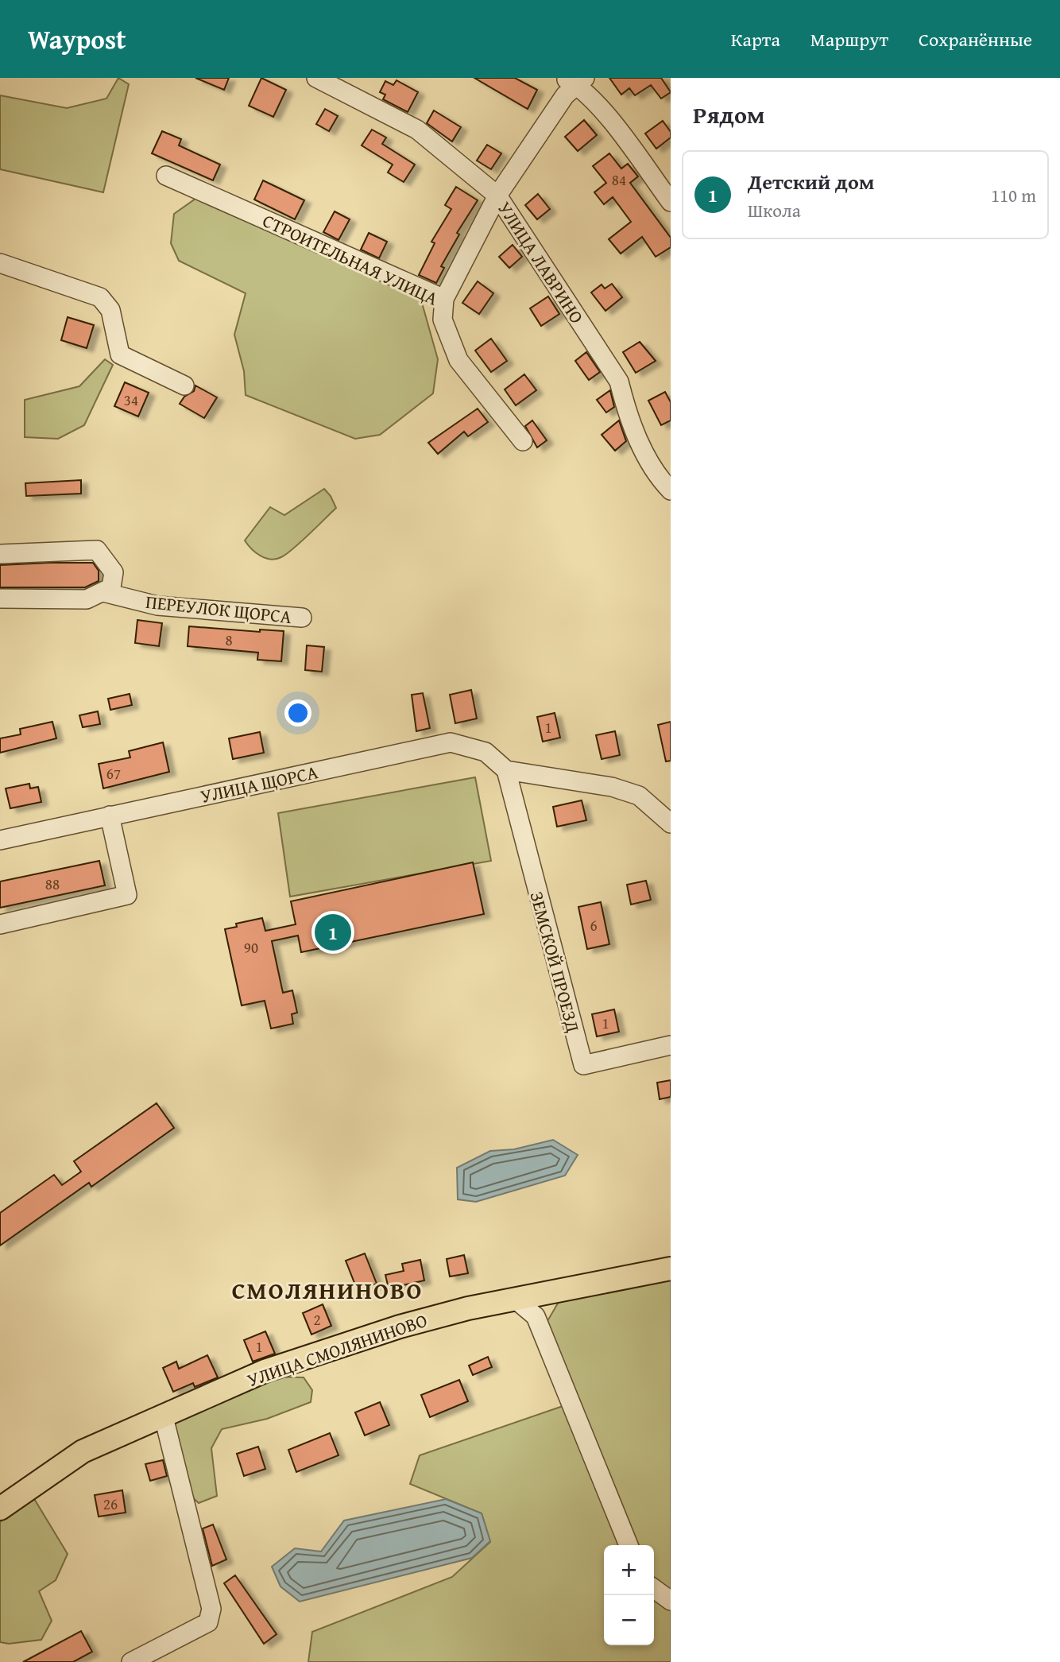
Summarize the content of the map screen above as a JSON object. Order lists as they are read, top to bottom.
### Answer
{
  "streets": {
    "main road": ["УЛИЦА СМОЛЯНИНОВО"],
    "street": [
      "СТРОИТЕЛЬНАЯ УЛИЦА",
      "УЛИЦА ЛАВРИНО",
      "ПЕРЕУЛОК ЩОРСА",
      "УЛИЦА ЩОРСА",
      "ЗЕМСКОЙ ПРОЕЗД"
    ]
  },
  "crossings": [
    ["УЛИЦА ЩОРСА", "ЗЕМСКОЙ ПРОЕЗД"]
  ],
  "districts": ["СМОЛЯНИНОВО"],
  "house_numbers": [
    "84",
    "34",
    "8",
    "1",
    "67",
    "88",
    "6",
    "90",
    "1",
    "2",
    "1",
    "26"
  ],
  "page": {
    "header": "Waypost",
    "nav": ["Карта", "Маршрут", "Сохранённые"],
    "heading": "Рядом",
    "list": [
      {
        "mark": "1",
        "name": "Детский дом",
        "note": "Школа",
        "value": "110 m"
      }
    ],
    "pins": "1",
    "map_buttons": ["+", "−"]
  }
}
